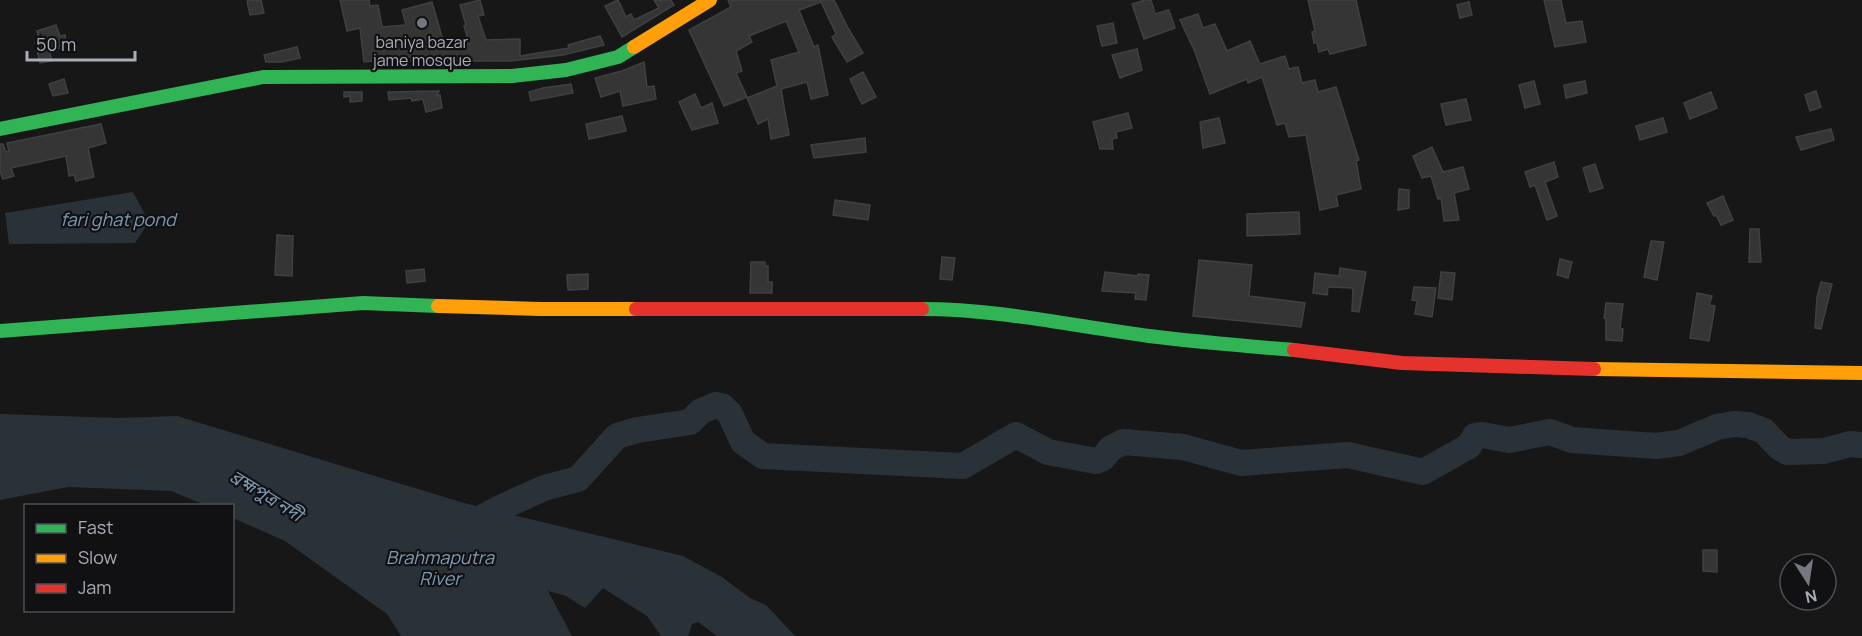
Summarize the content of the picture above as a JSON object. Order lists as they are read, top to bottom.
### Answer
{
  "water": ["fari ghat pond", "ব্রহ্মপুত্র নদী", "Brahmaputra River"],
  "places": ["baniya bazar jame mosque"],
  "legend": ["Fast", "Slow", "Jam"],
  "scale_bar": "50 m",
  "north": "bottom"
}
